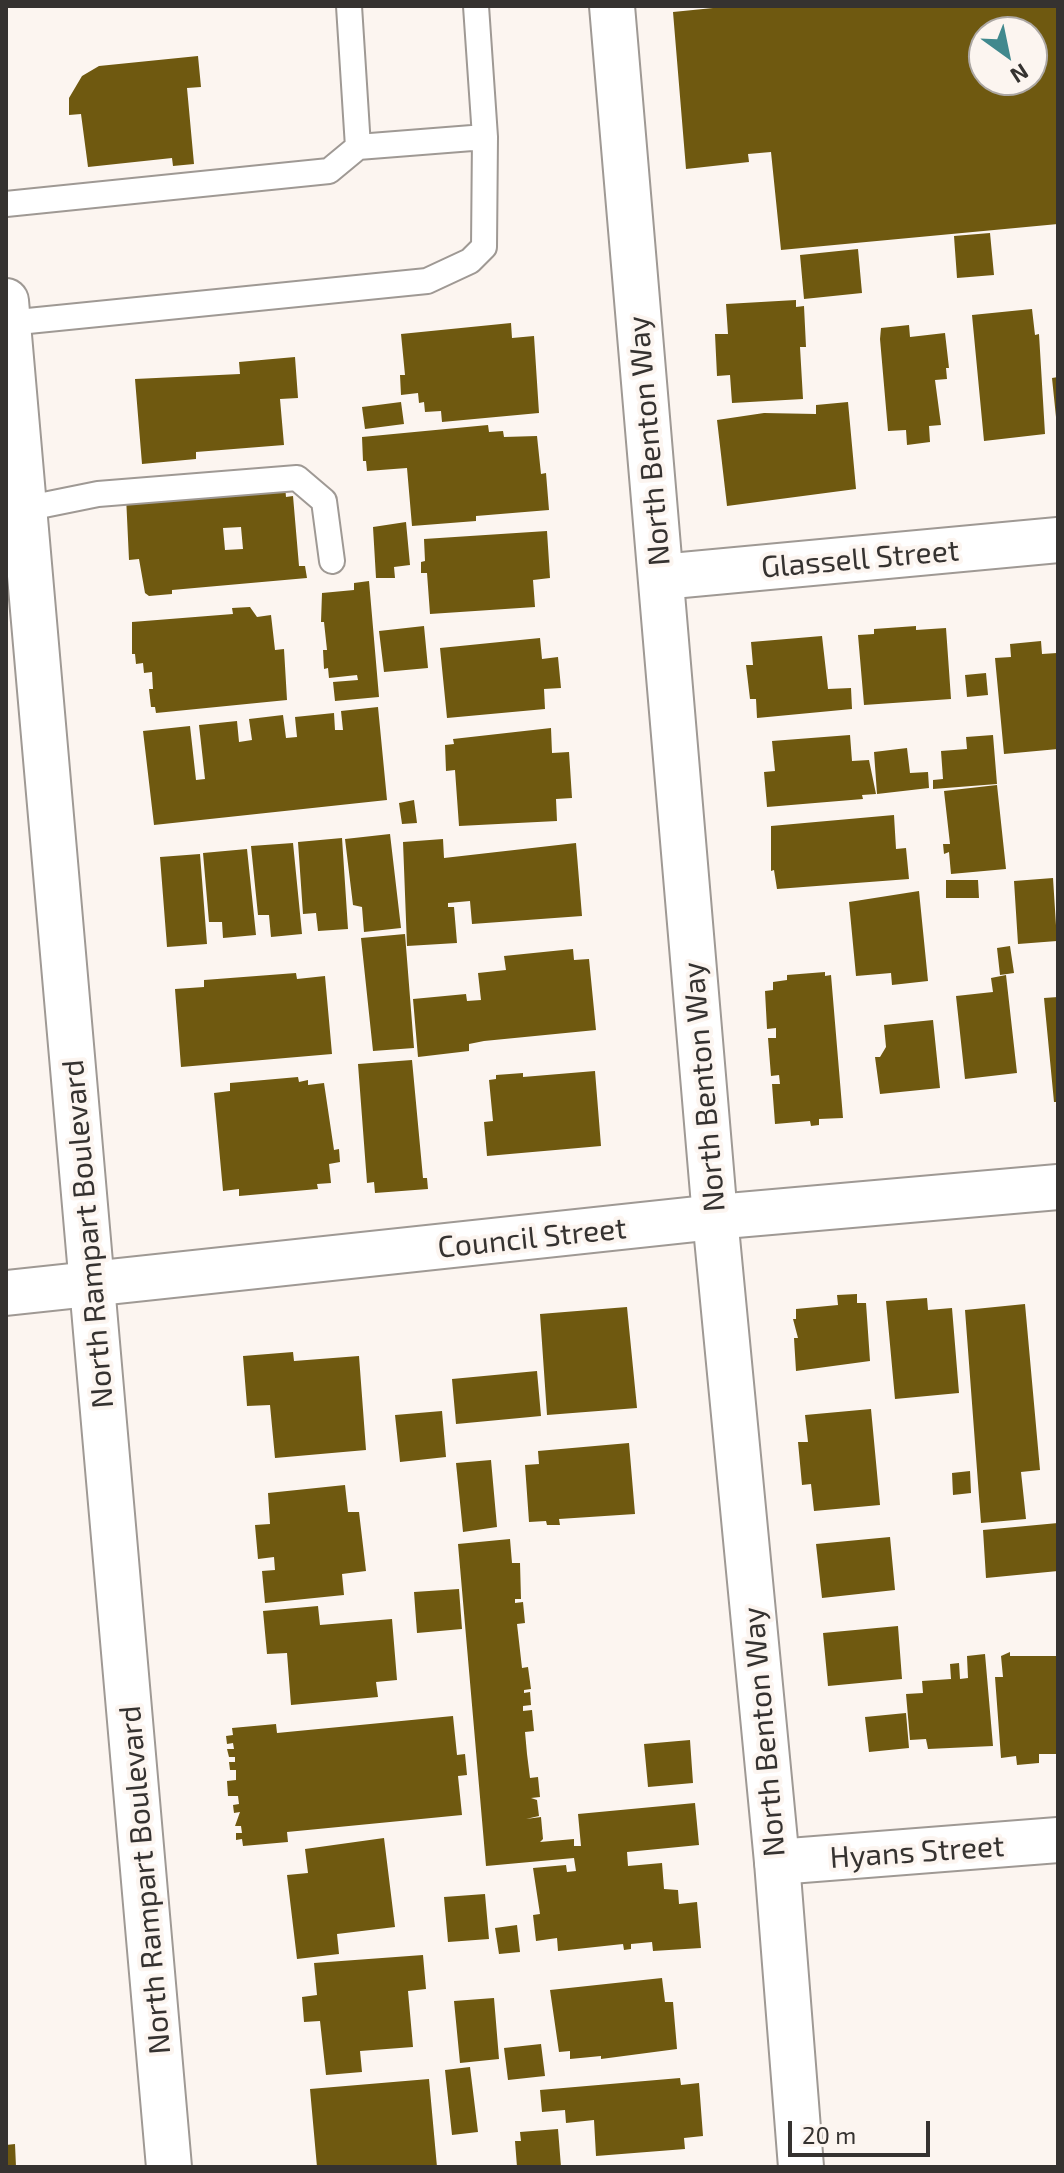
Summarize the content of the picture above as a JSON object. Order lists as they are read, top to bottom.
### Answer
{
  "streets": {
    "street": [
      "North Benton Way",
      "Glassell Street",
      "North Rampart Boulevard",
      "Council Street",
      "Hyans Street"
    ]
  },
  "crossings": [
    ["North Benton Way", "Glassell Street"],
    ["North Benton Way", "Council Street"],
    ["North Benton Way", "Hyans Street"],
    ["North Rampart Boulevard", "Council Street"]
  ],
  "scale_bar": "20 m",
  "north": "bottom right"
}
